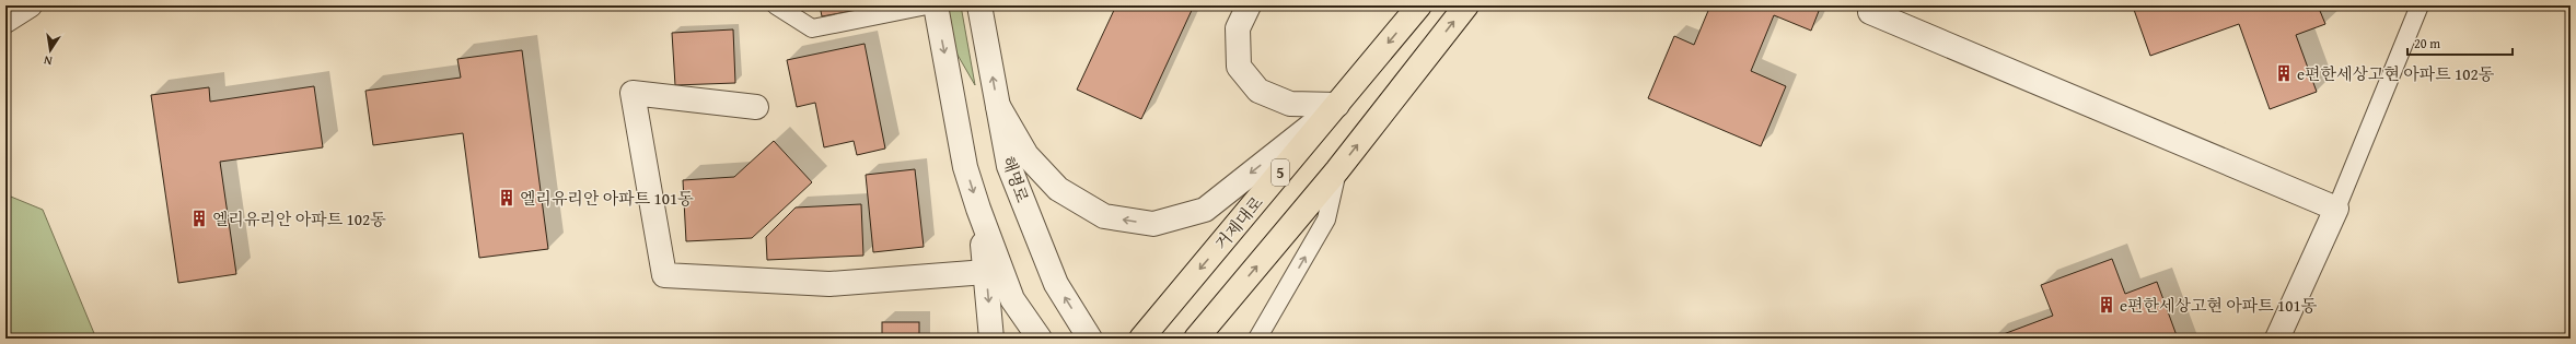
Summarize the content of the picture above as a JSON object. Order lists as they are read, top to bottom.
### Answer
{
  "streets": {
    "main road": ["5", "거제대로"],
    "street": ["해명로"]
  },
  "places": {
    "building": [
      "e편한세상고현 아파트 102동",
      "엘리유리안 아파트 101동",
      "엘리유리안 아파트 102동",
      "e편한세상고현 아파트 101동"
    ]
  },
  "scale_bar": "20 m",
  "north": "bottom"
}
